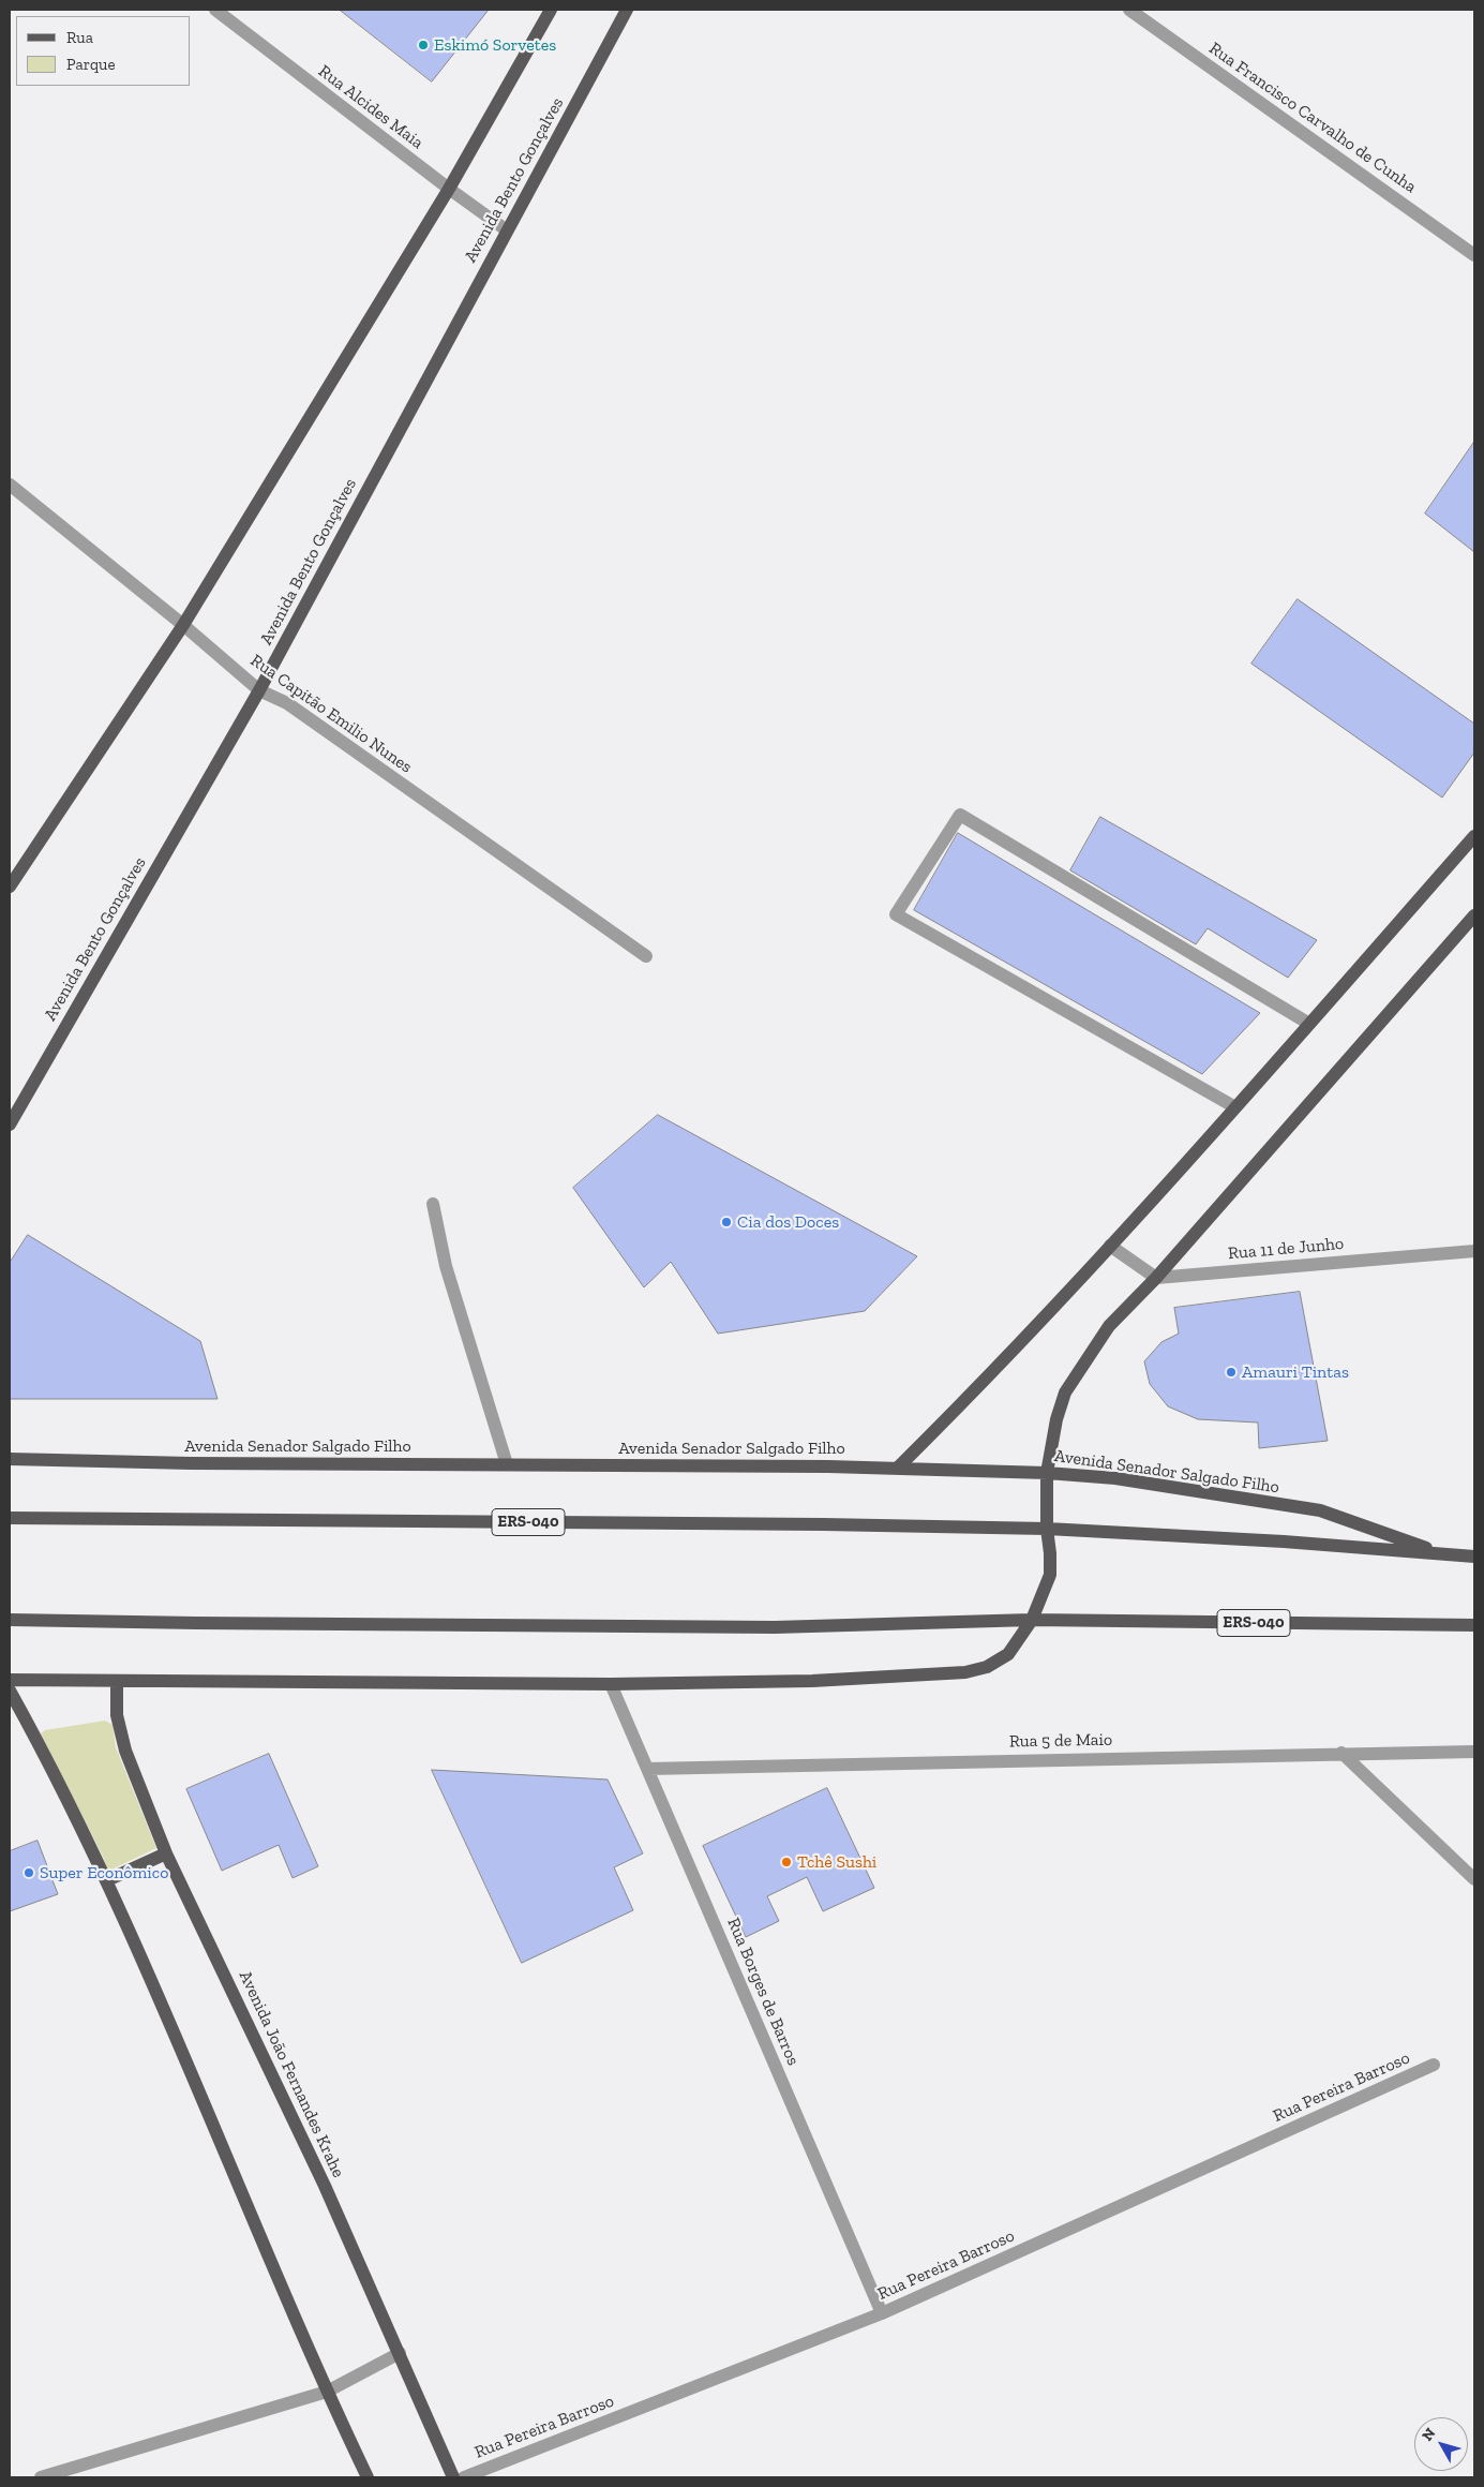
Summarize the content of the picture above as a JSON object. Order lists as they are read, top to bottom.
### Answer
{
  "streets": {
    "main road": [
      "Avenida Bento Gonçalves",
      "Avenida Senador Salgado Filho",
      "ERS-040",
      "Avenida João Fernandes Krahe"
    ],
    "street": [
      "Rua Alcides Maia",
      "Rua Francisco Carvalho de Cunha",
      "Rua Capitão Emilio Nunes",
      "Rua 11 de Junho",
      "Rua 5 de Maio",
      "Rua Borges de Barros",
      "Rua Pereira Barroso"
    ]
  },
  "crossings": [
    ["Rua Alcides Maia", "Avenida Bento Gonçalves"],
    ["Avenida Bento Gonçalves", "Rua Capitão Emilio Nunes"],
    ["Rua 5 de Maio", "Rua Borges de Barros"],
    ["Rua Borges de Barros", "Rua Pereira Barroso"]
  ],
  "places": [
    "Eskimó Sorvetes",
    "Cia dos Doces",
    "Amauri Tintas",
    "Tchê Sushi",
    "Super Econômico"
  ],
  "legend": ["Rua", "Parque"],
  "north": "top left"
}
